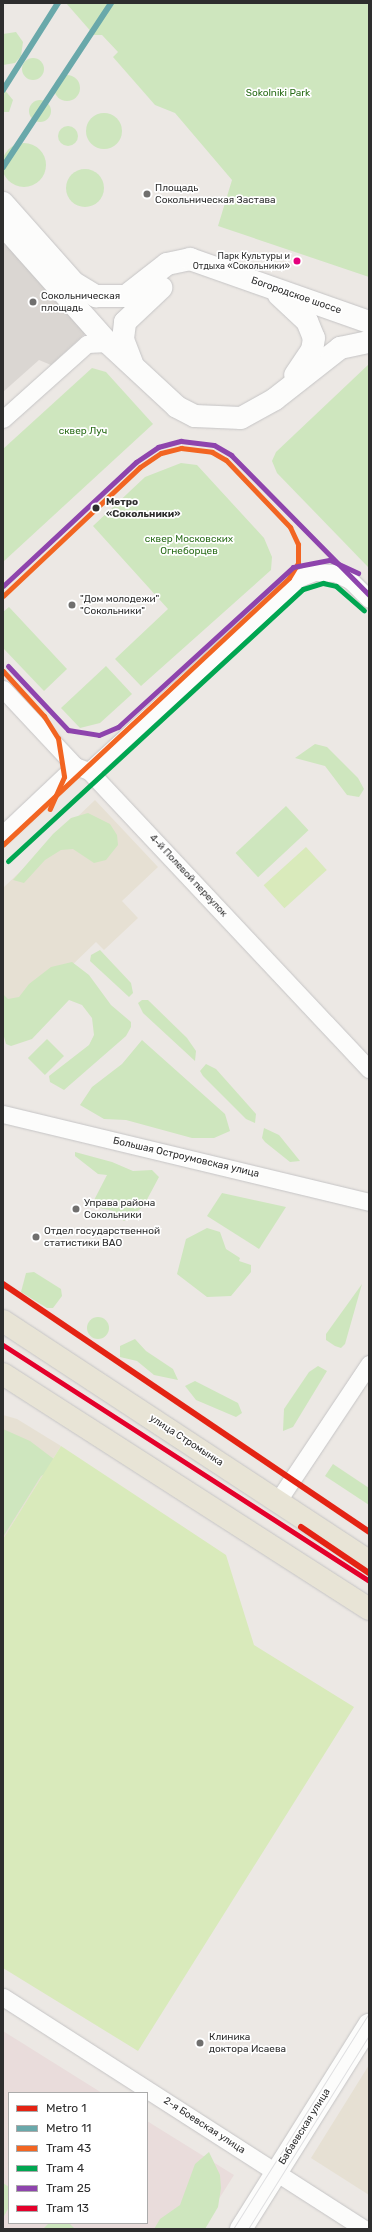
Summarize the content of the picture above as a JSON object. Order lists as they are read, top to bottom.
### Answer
{
  "streets": {
    "main road": ["Богородское шоссе", "улица Стромынка", "Бабаевская улица"],
    "street": ["4-й Полевой переулок", "Большая Остроумовская улица", "2-я Боевская улица"]
  },
  "crossings": [
    ["2-я Боевская улица", "Бабаевская улица"]
  ],
  "parks": ["Sokolniki Park", "сквер Луч", "сквер Московских Огнеборцев"],
  "places": [
    "Площадь Сокольническая Застава",
    "Парк Культуры и Отдыха «Сокольники»",
    "Сокольническая площадь",
    "Метро «Сокольники»",
    "\"Дом молодежи\" \"Сокольники\"",
    "Управа района Сокольники",
    "Отдел государственной статистики ВАО",
    "Клиника доктора Исаева"
  ],
  "lines": [
    "metro line 11",
    "tram line 25",
    "tram line 43",
    "tram line 4",
    "metro line 1",
    "tram line 13"
  ],
  "legend": [
    "Metro 1",
    "Metro 11",
    "Tram 43",
    "Tram 4",
    "Tram 25",
    "Tram 13"
  ]
}
